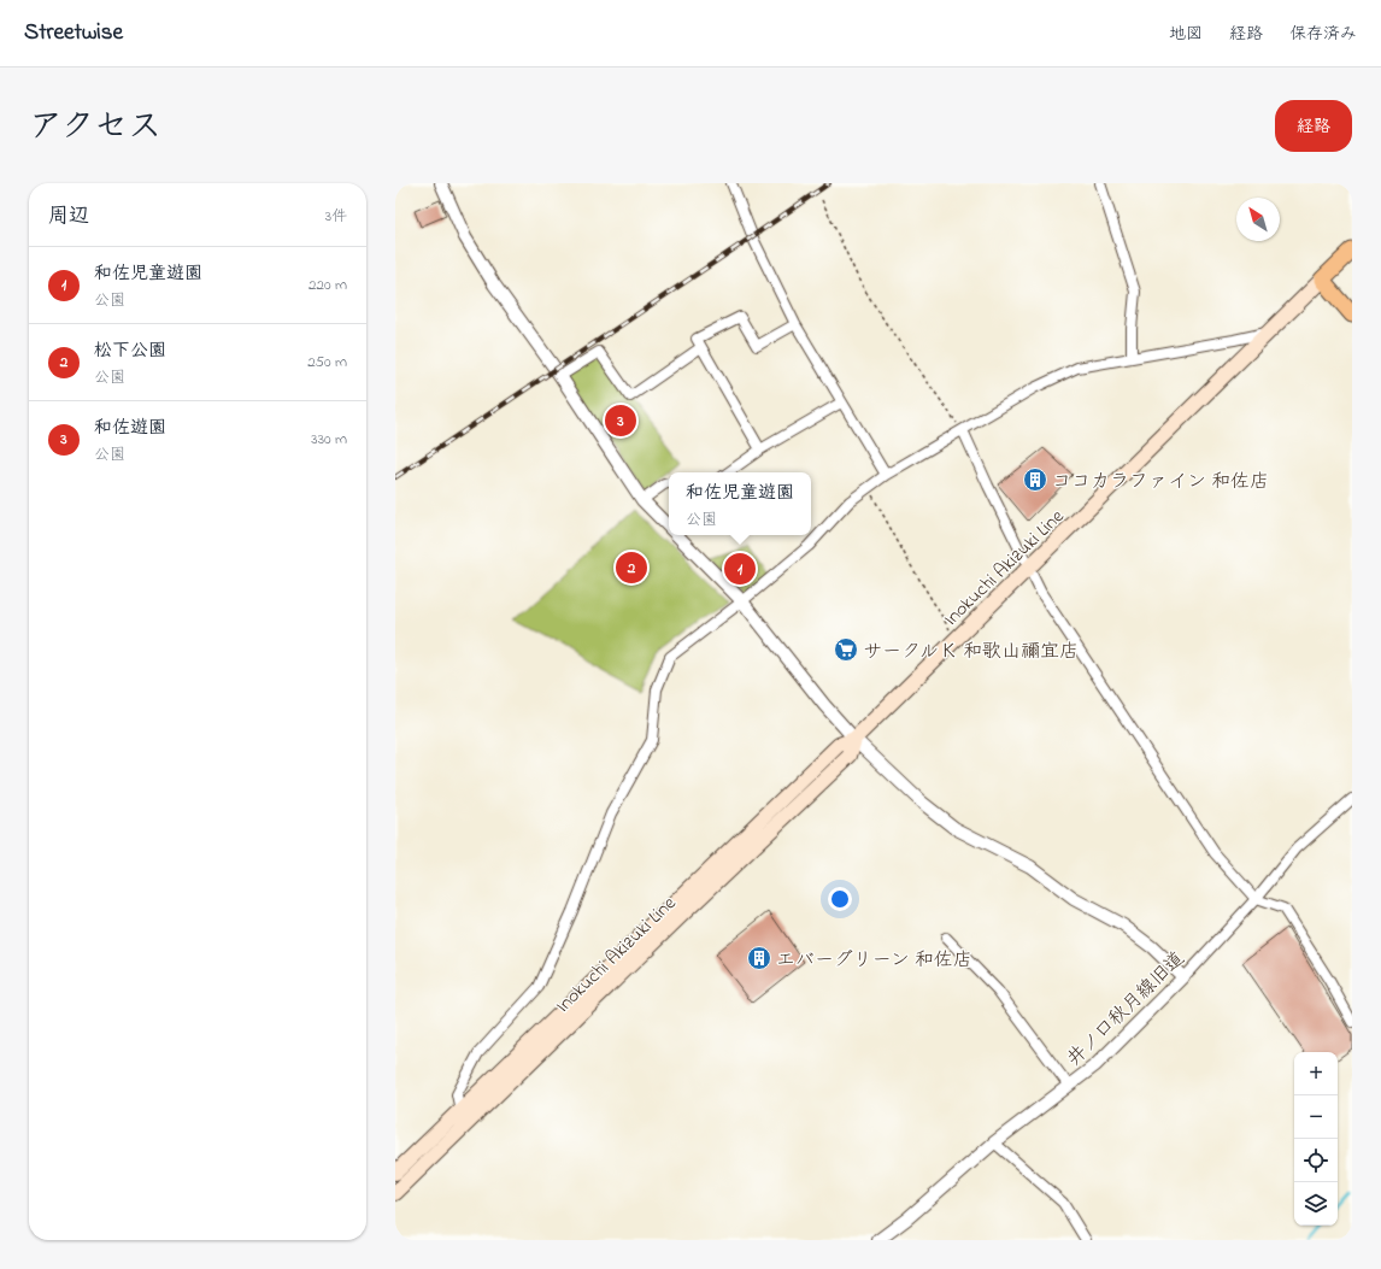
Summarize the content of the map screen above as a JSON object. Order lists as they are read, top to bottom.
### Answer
{
  "streets": {
    "main road": ["Inokuchi Akizuki Line"],
    "street": ["井ノ口秋月線旧道"]
  },
  "places": {
    "building": ["ココカラファイン 和佐店", "エバーグリーン 和佐店"],
    "supermarket": ["サークルＫ 和歌山禰宜店"]
  },
  "north": "top left",
  "page": {
    "header": "Streetwise",
    "nav": ["地図", "経路", "保存済み"],
    "title": "アクセス",
    "buttons": "経路",
    "heading": ["周辺", "3件"],
    "list": [
      {
        "mark": "1",
        "name": "和佐児童遊園",
        "note": "公園",
        "value": "220 m"
      },
      {
        "mark": "2",
        "name": "松下公園",
        "note": "公園",
        "value": "250 m"
      },
      {
        "mark": "3",
        "name": "和佐遊園",
        "note": "公園",
        "value": "330 m"
      }
    ],
    "pins": ["3", "2", "1"],
    "popup": ["和佐児童遊園", "公園"],
    "map_buttons": ["+", "−"]
  }
}
